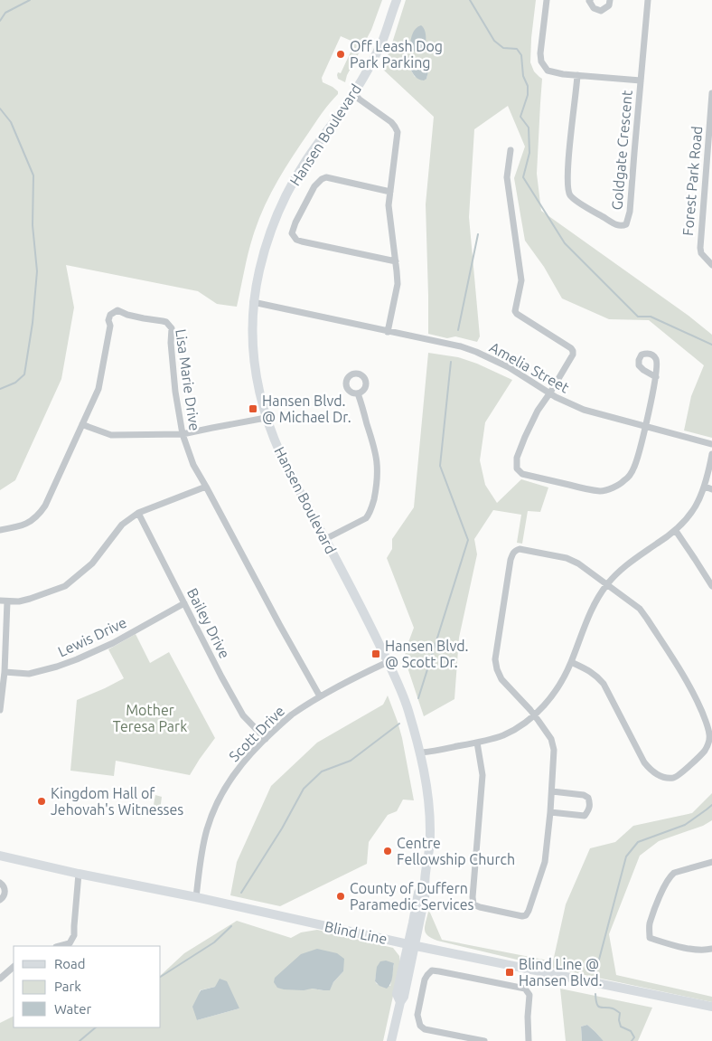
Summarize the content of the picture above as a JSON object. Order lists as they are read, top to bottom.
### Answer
{
  "streets": {
    "street": [
      "Hansen Boulevard",
      "Goldgate Crescent",
      "Forest Park Road",
      "Amelia Street",
      "Lisa Marie Drive",
      "Bailey Drive",
      "Lewis Drive",
      "Scott Drive",
      "Blind Line"
    ]
  },
  "crossings": [
    ["Hansen Boulevard", "Amelia Street"],
    ["Hansen Boulevard", "Scott Drive"],
    ["Hansen Boulevard", "Blind Line"],
    ["Lisa Marie Drive", "Scott Drive"],
    ["Bailey Drive", "Lewis Drive"],
    ["Bailey Drive", "Scott Drive"],
    ["Scott Drive", "Blind Line"]
  ],
  "parks": ["Mother Teresa Park"],
  "places": {
    "other": [
      "Off Leash Dog Park Parking",
      "Kingdom Hall of Jehovah's Witnesses",
      "Centre Fellowship Church",
      "County of Duffern Paramedic Services"
    ],
    "transit": ["Hansen Blvd. @ Michael Dr.", "Hansen Blvd. @ Scott Dr.", "Blind Line @ Hansen Blvd."]
  },
  "legend": ["Road", "Park", "Water"]
}
